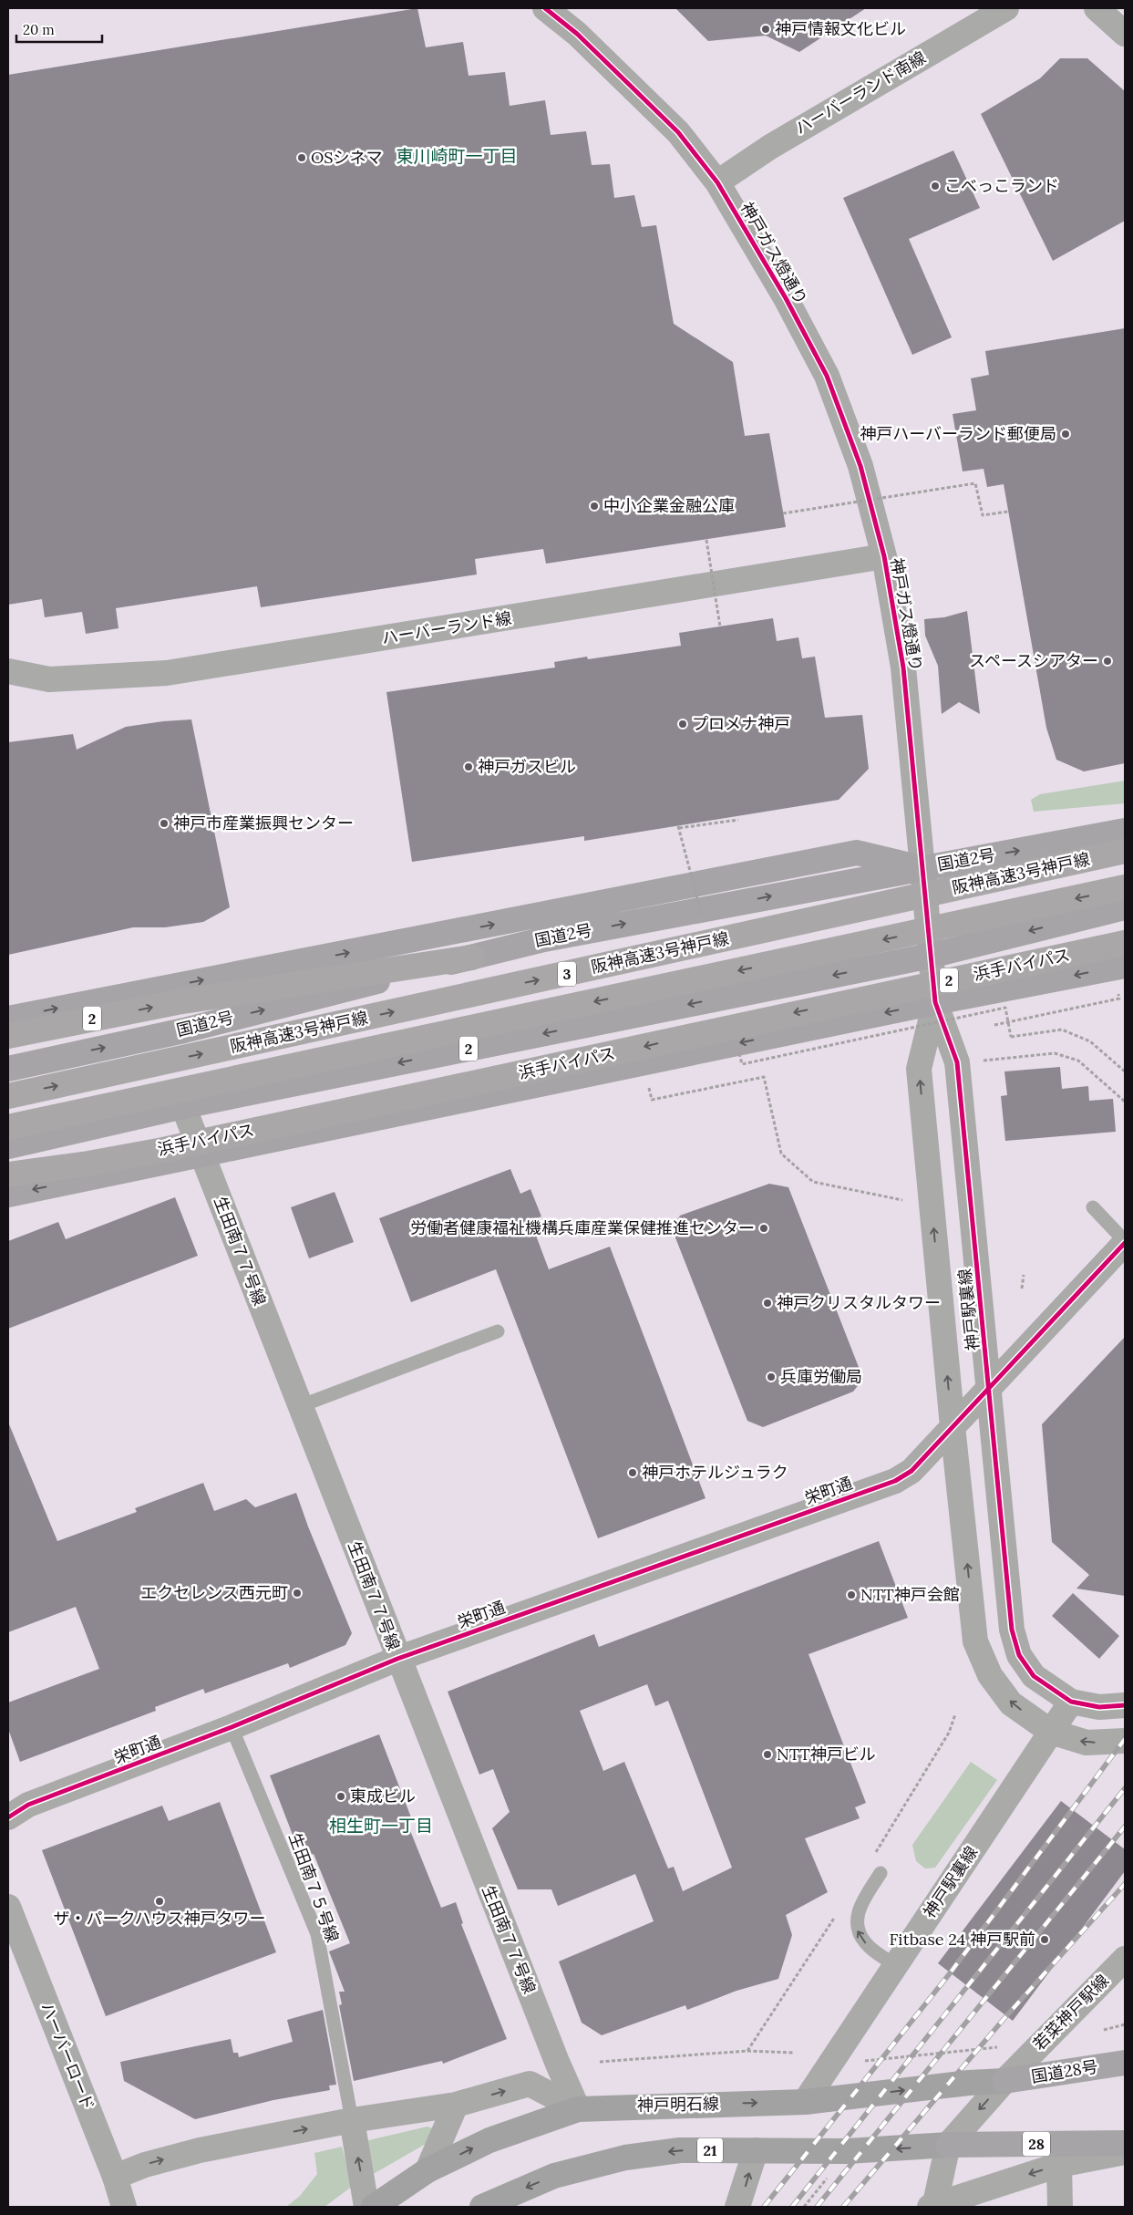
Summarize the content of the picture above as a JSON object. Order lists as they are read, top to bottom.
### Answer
{
  "streets": {
    "highway": [
      "国道2号",
      "阪神高速3号神戸線",
      "浜手バイパス",
      "3",
      "2",
      "国道28号",
      "28"
    ],
    "main road": ["神戸明石線", "21"],
    "street": [
      "ハーバーランド南線",
      "神戸ガス燈通り",
      "ハーバーランド線",
      "生田南７７号線",
      "神戸駅裏線",
      "栄町通",
      "若菜神戸駅線",
      "ハーバーロード"
    ],
    "lane": ["生田南７５号線"]
  },
  "crossings": [
    ["ハーバーランド南線", "神戸ガス燈通り"],
    ["神戸ガス燈通り", "ハーバーランド線"],
    ["神戸ガス燈通り", "国道2号"],
    ["神戸ガス燈通り", "2"],
    ["神戸ガス燈通り", "神戸駅裏線"],
    ["国道2号", "2"],
    ["2", "生田南７７号線"],
    ["生田南７７号線", "栄町通"],
    ["生田南７７号線", "神戸明石線"],
    ["神戸駅裏線", "栄町通"],
    ["神戸駅裏線", "神戸明石線"],
    ["栄町通", "生田南７５号線"],
    ["若菜神戸駅線", "国道28号"],
    ["若菜神戸駅線", "神戸明石線"],
    ["若菜神戸駅線", "28"],
    ["若菜神戸駅線", "21"],
    ["国道28号", "神戸明石線"],
    ["28", "21"]
  ],
  "districts": ["東川崎町一丁目", "相生町一丁目"],
  "places": [
    "神戸情報文化ビル",
    "OSシネマ",
    "こべっこランド",
    "神戸ハーバーランド郵便局",
    "中小企業金融公庫",
    "スペースシアター",
    "プロメナ神戸",
    "神戸ガスビル",
    "神戸市産業振興センター",
    "労働者健康福祉機構兵庫産業保健推進センター",
    "神戸クリスタルタワー",
    "兵庫労働局",
    "神戸ホテルジュラク",
    "エクセレンス西元町",
    "NTT神戸会館",
    "NTT神戸ビル",
    "東成ビル",
    "ザ・パークハウス神戸タワー",
    "Fitbase 24 神戸駅前"
  ],
  "scale_bar": "20 m"
}
